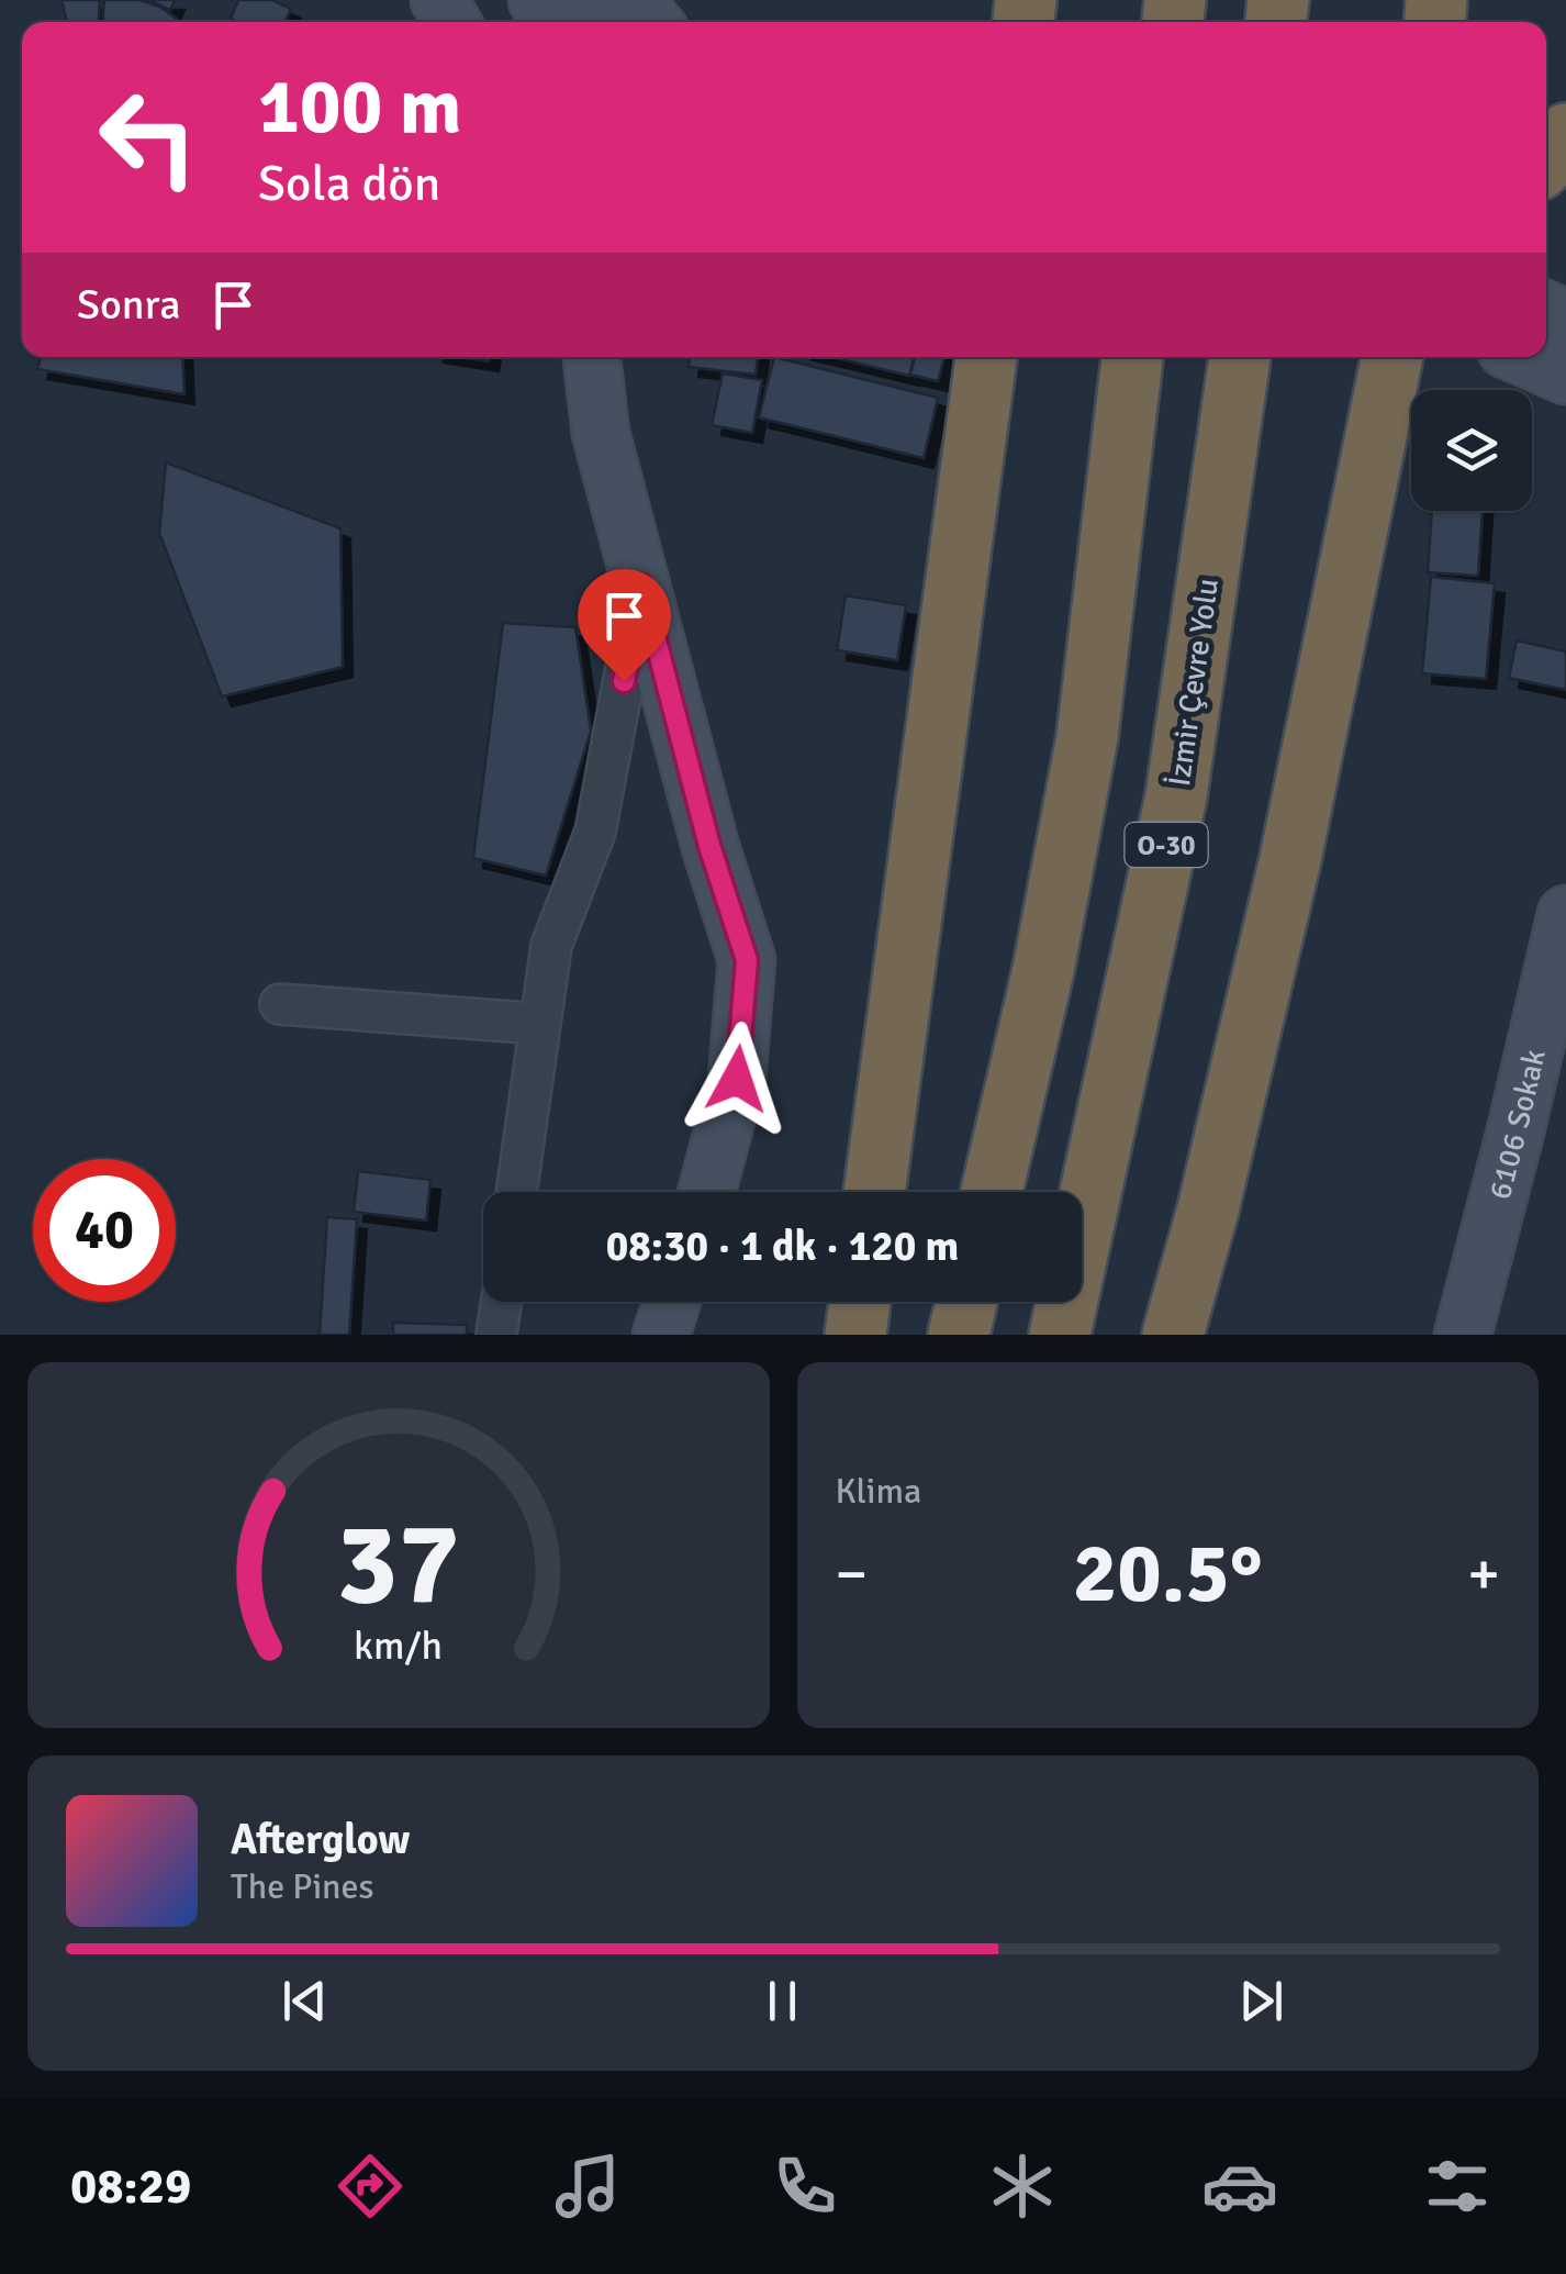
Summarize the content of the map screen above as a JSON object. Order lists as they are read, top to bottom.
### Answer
{
  "streets": {
    "highway": ["İzmir Çevre Yolu", "O-30"],
    "street": ["6106 Sokak"]
  },
  "page": {
    "turn": ["100 m", "Sola dön"],
    "then": "Sonra",
    "limit": "40",
    "trip": "08:30 · 1 dk · 120 m",
    "tile": "Klima",
    "heat": ["−", "20.5°", "+"],
    "song": ["Afterglow", "The Pines"],
    "tabs": "08:29",
    "gauge": ["37", "km/h"]
  }
}
